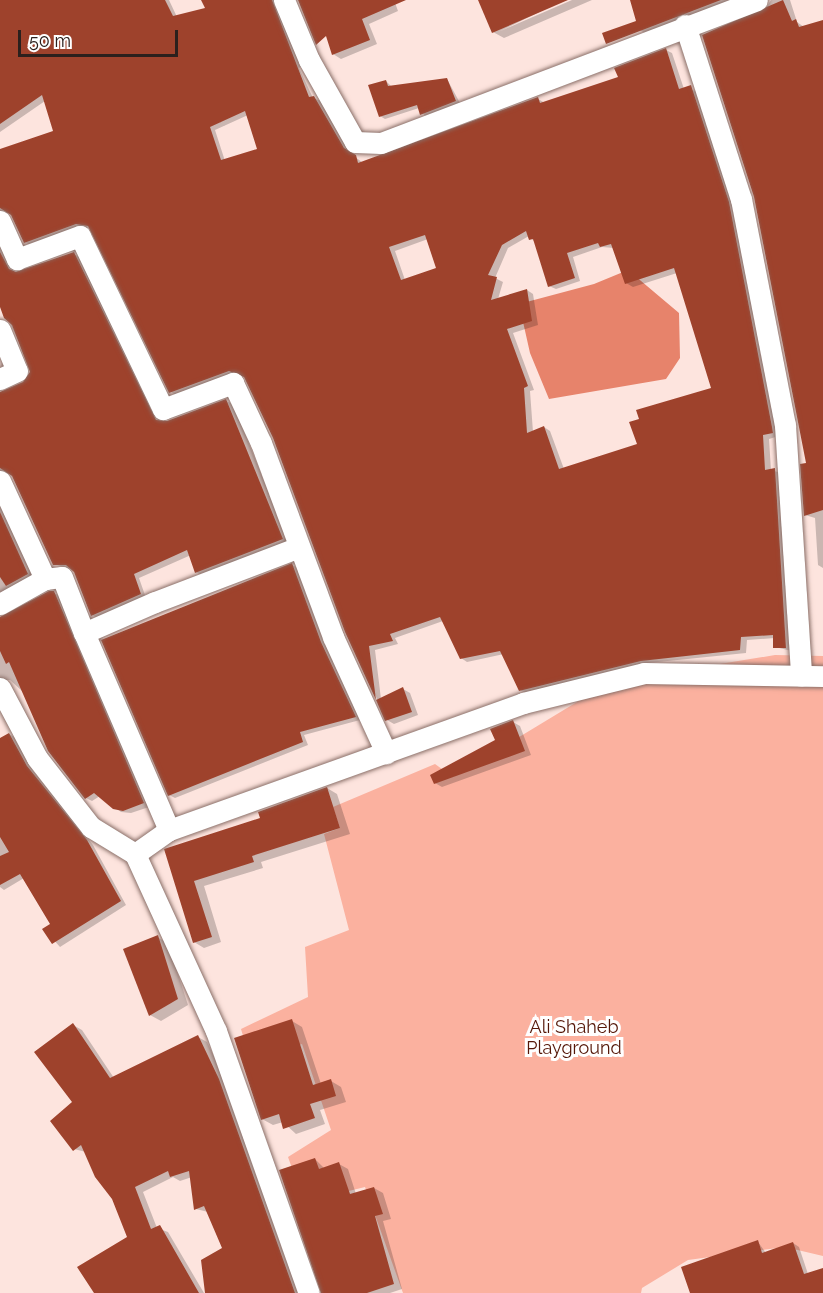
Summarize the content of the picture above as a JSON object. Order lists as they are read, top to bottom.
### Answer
{
  "parks": ["Ali Shaheb Playground"],
  "scale_bar": "50 m"
}
